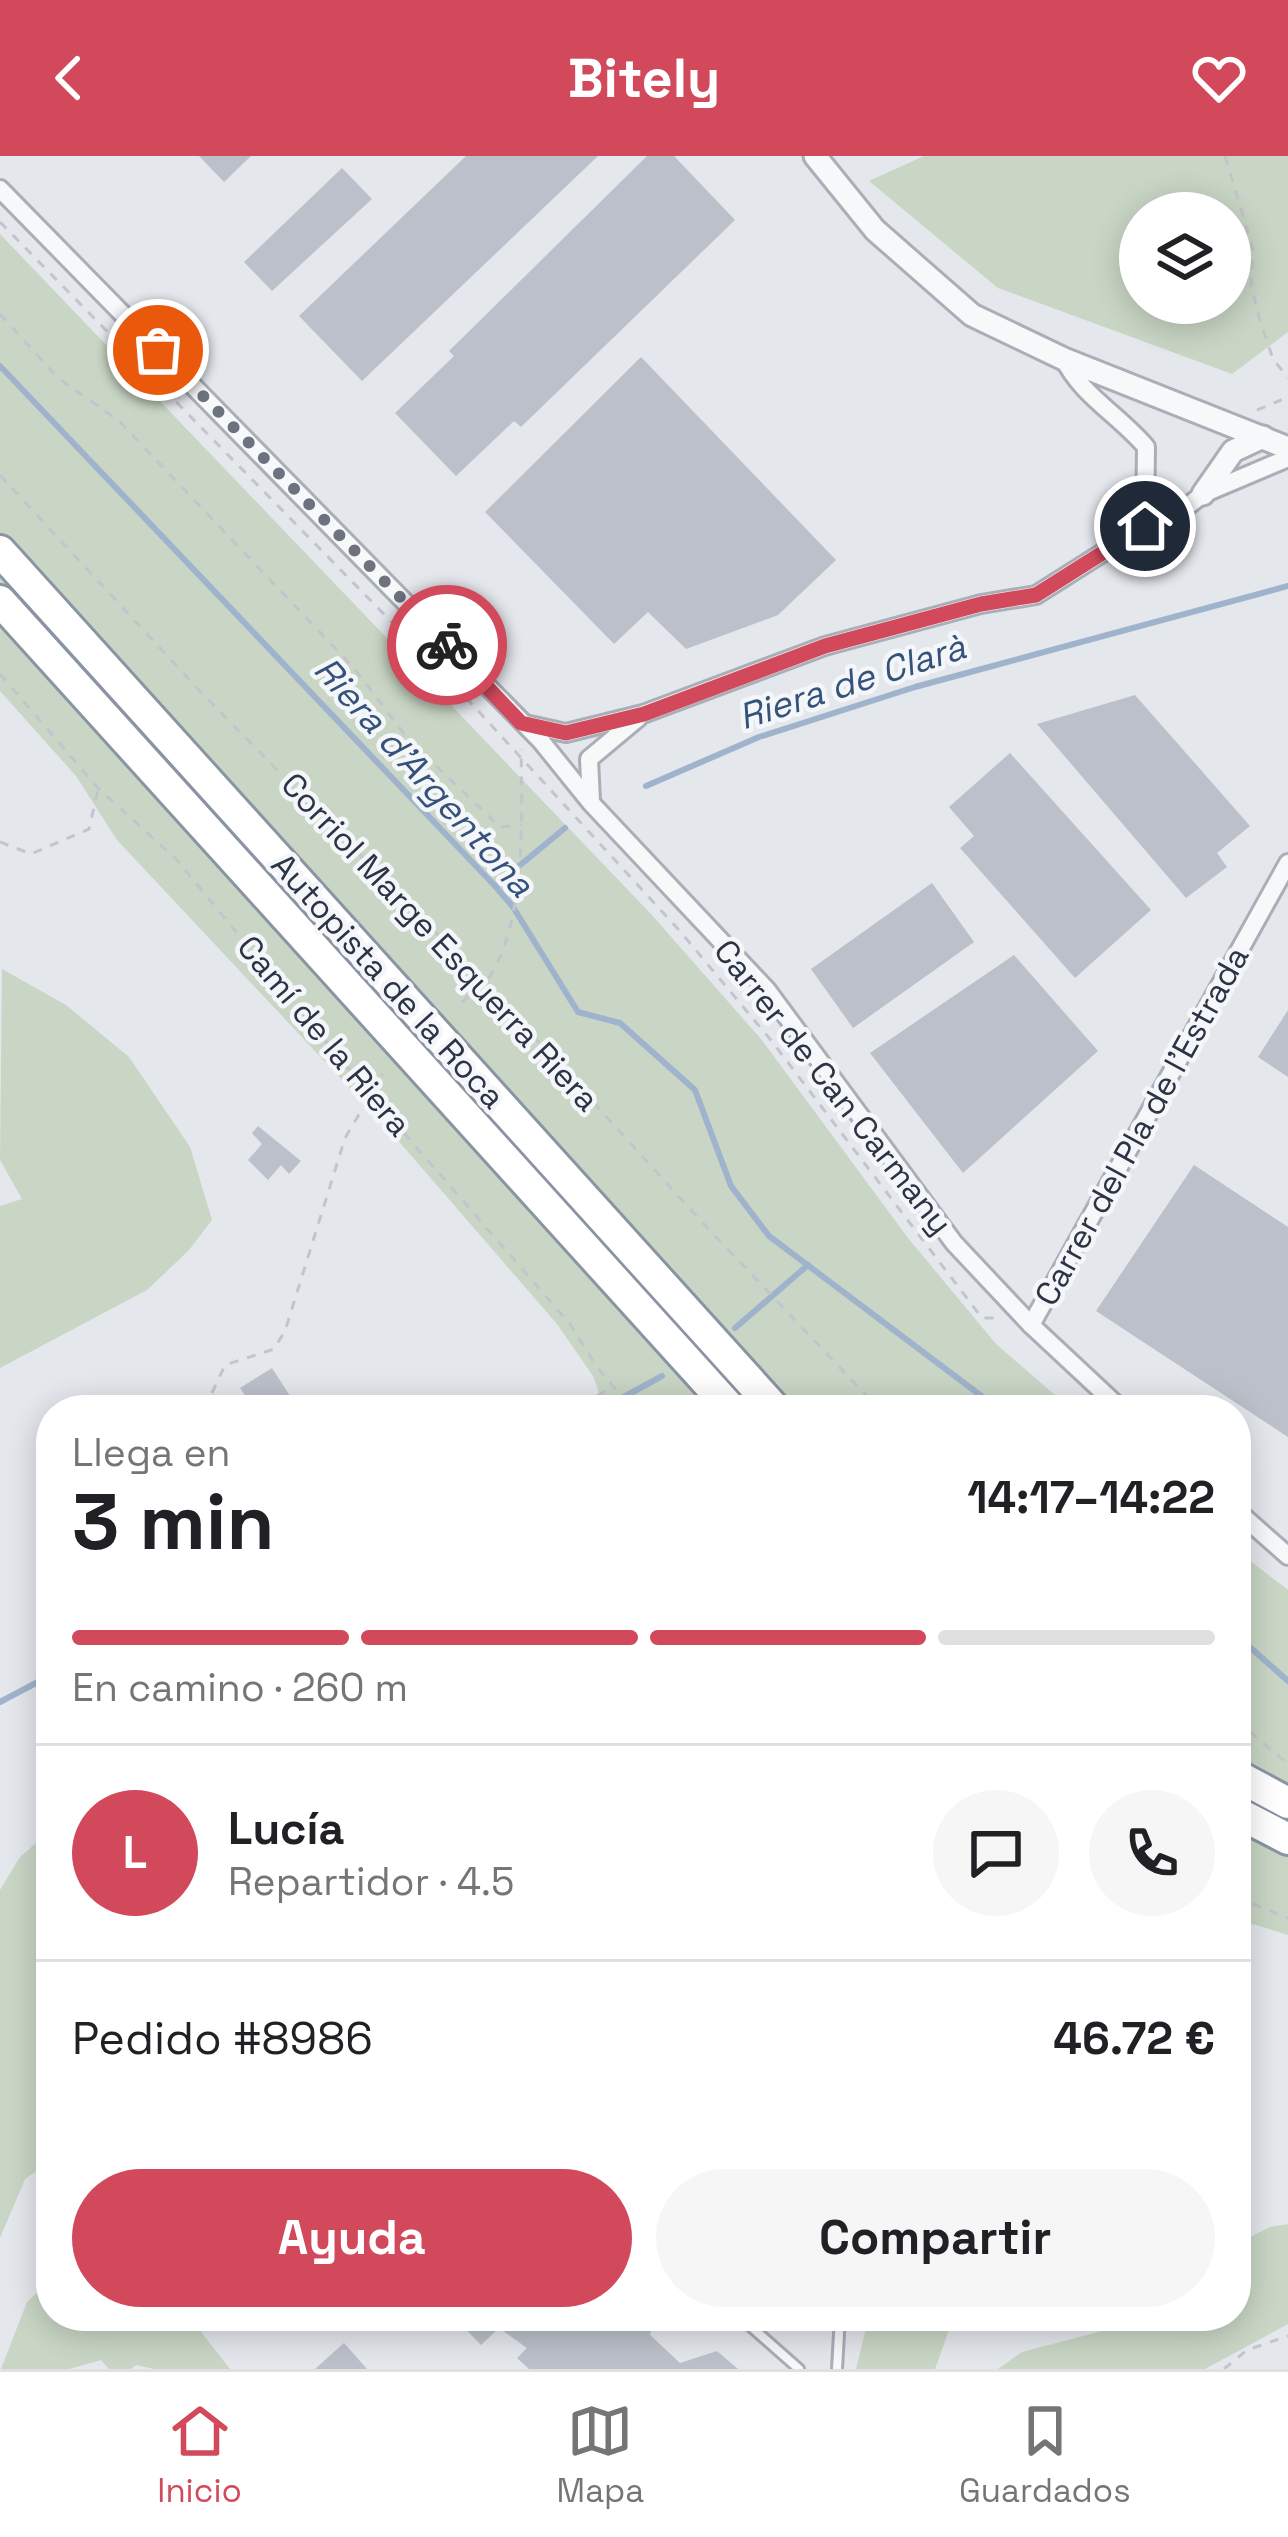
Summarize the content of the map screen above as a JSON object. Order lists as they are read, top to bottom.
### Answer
{
  "streets": {
    "highway": ["Autopista de la Roca"],
    "street": ["Carrer de Can Carmany", "Carrer del Pla de l'Estrada"],
    "path": ["Corriol Marge Esquerra Riera", "Camí de la Riera"]
  },
  "crossings": [
    ["Carrer de Can Carmany", "Carrer del Pla de l'Estrada"]
  ],
  "water": ["Riera de Clarà", "Riera d'Argentona"],
  "page": {
    "header": "Bitely",
    "heading": ["3 min", "Llega en", "14:17–14:22"],
    "panel": [
      "Lucía",
      "Repartidor · 4.5",
      "Pedido #8986",
      "46.72 €"
    ],
    "bar": "En camino · 260 m",
    "round": "L",
    "buttons": ["Ayuda", "Compartir"],
    "tabs": ["Inicio", "Mapa", "Guardados"]
  }
}
